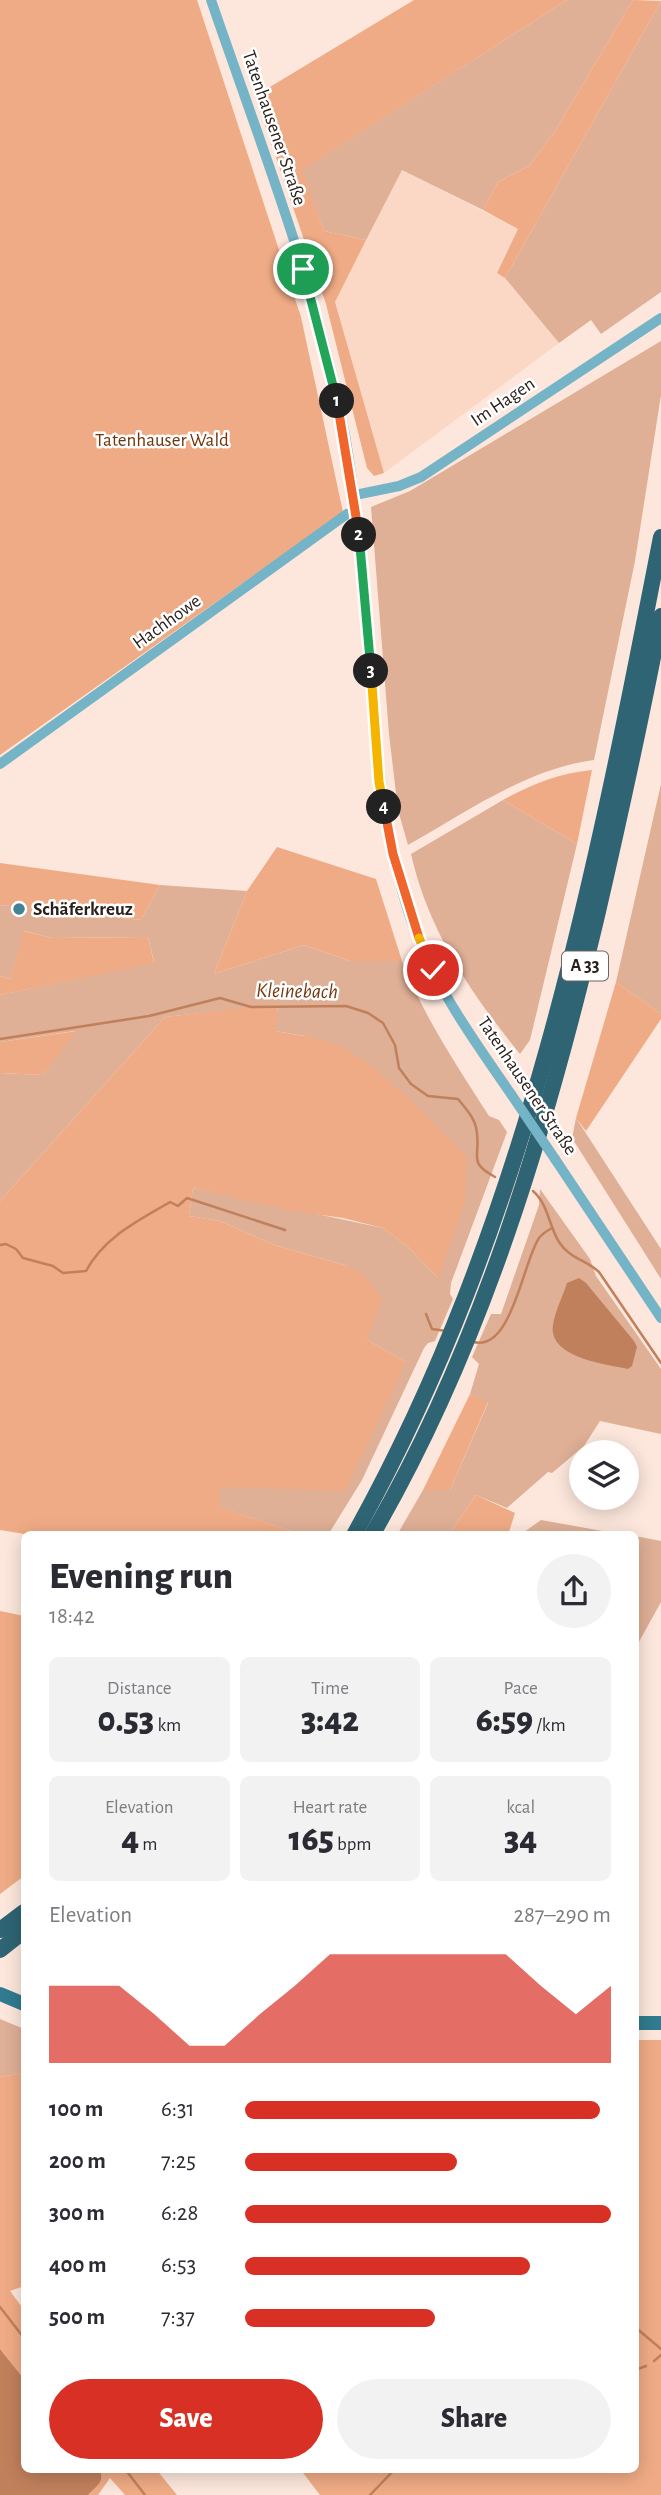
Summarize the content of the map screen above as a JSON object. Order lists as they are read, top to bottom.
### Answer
{
  "streets": {
    "highway": ["A 33"],
    "street": ["Tatenhausener Straße", "Im Hagen", "Hachhowe"]
  },
  "crossings": [
    ["Tatenhausener Straße", "Im Hagen"],
    ["Tatenhausener Straße", "Hachhowe"]
  ],
  "water": ["Kleinebach"],
  "parks": ["Tatenhauser Wald"],
  "places": ["Schäferkreuz"],
  "page": {
    "pins": [
      "1",
      "2",
      "3",
      "4"
    ],
    "heading": ["Evening run", "18:42"],
    "stats": [
      ["Distance", "0.53 km"],
      ["Time", "3:42"],
      ["Pace", "6:59 /km"],
      ["Elevation", "4 m"],
      ["Heart rate", "165 bpm"],
      ["kcal", "34"]
    ],
    "chart": ["Elevation", "287–290 m"],
    "list": [
      {
        "name": "100 m",
        "note": "6:31"
      },
      {
        "name": "200 m",
        "note": "7:25"
      },
      {
        "name": "300 m",
        "note": "6:28"
      },
      {
        "name": "400 m",
        "note": "6:53"
      },
      {
        "name": "500 m",
        "note": "7:37"
      }
    ],
    "buttons": ["Save", "Share"]
  }
}
